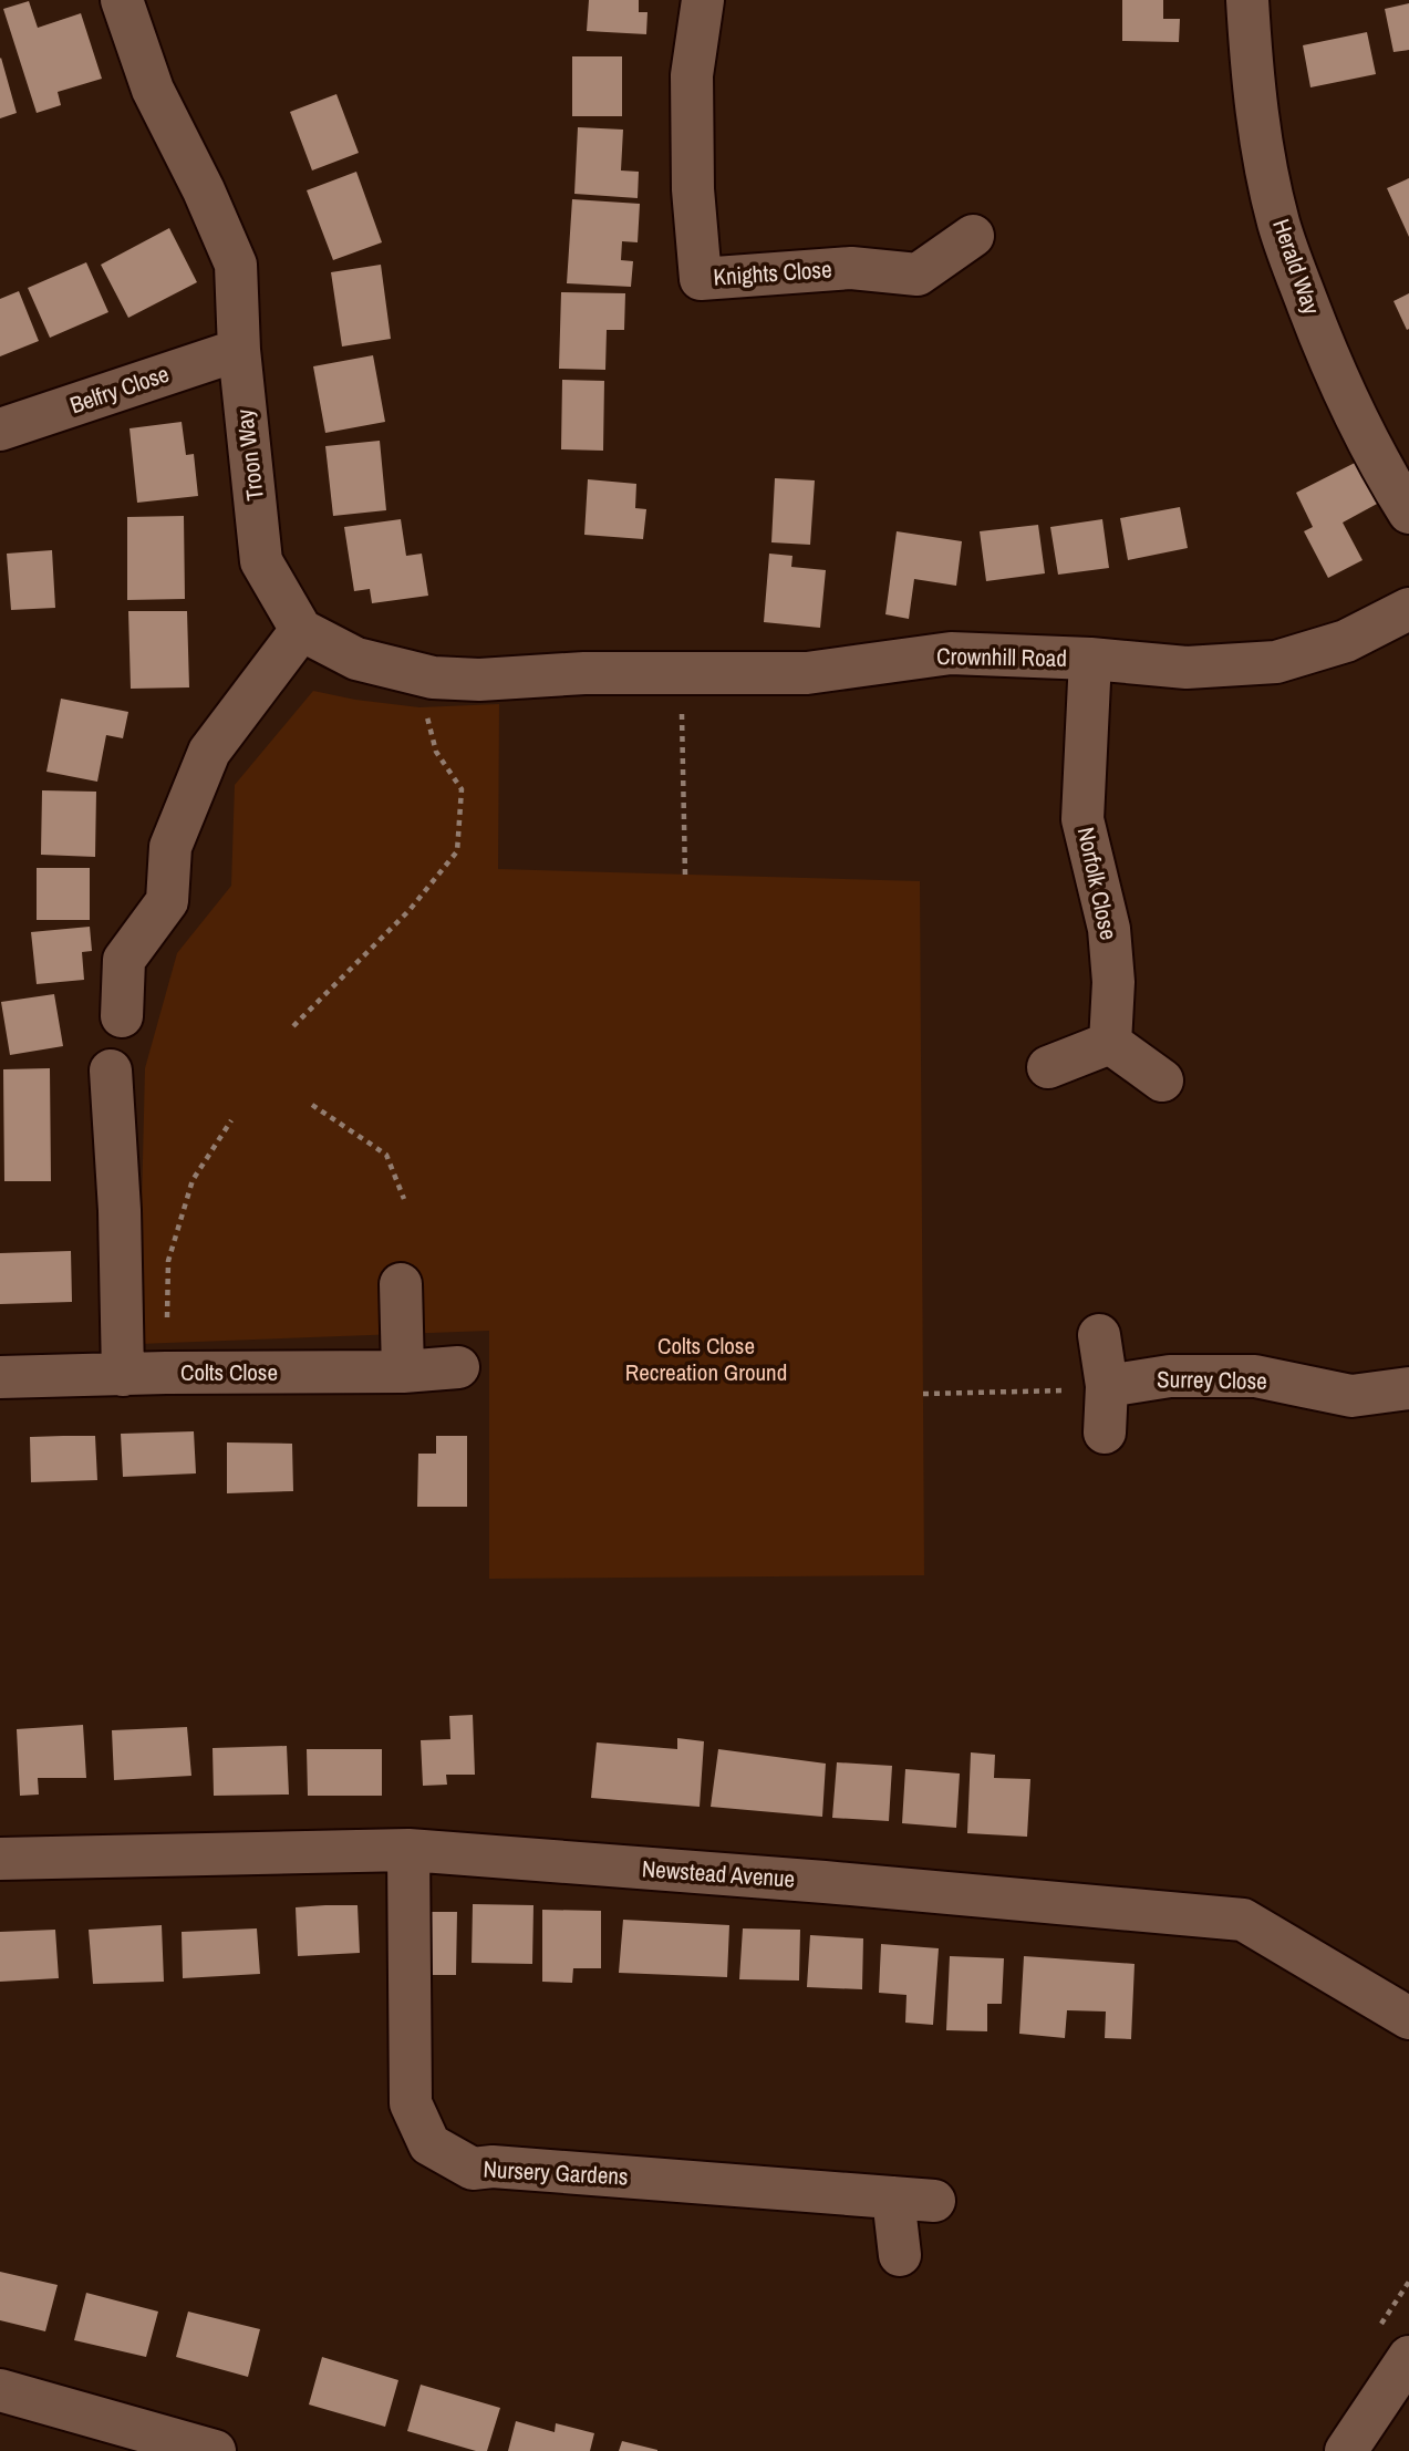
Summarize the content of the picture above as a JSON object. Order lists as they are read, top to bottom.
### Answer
{
  "streets": {
    "street": [
      "Herald Way",
      "Knights Close",
      "Belfry Close",
      "Troon Way",
      "Crownhill Road",
      "Norfolk Close",
      "Colts Close",
      "Surrey Close",
      "Newstead Avenue",
      "Nursery Gardens"
    ]
  },
  "crossings": [
    ["Belfry Close", "Troon Way"],
    ["Crownhill Road", "Norfolk Close"],
    ["Newstead Avenue", "Nursery Gardens"]
  ],
  "parks": ["Colts Close Recreation Ground"]
}
